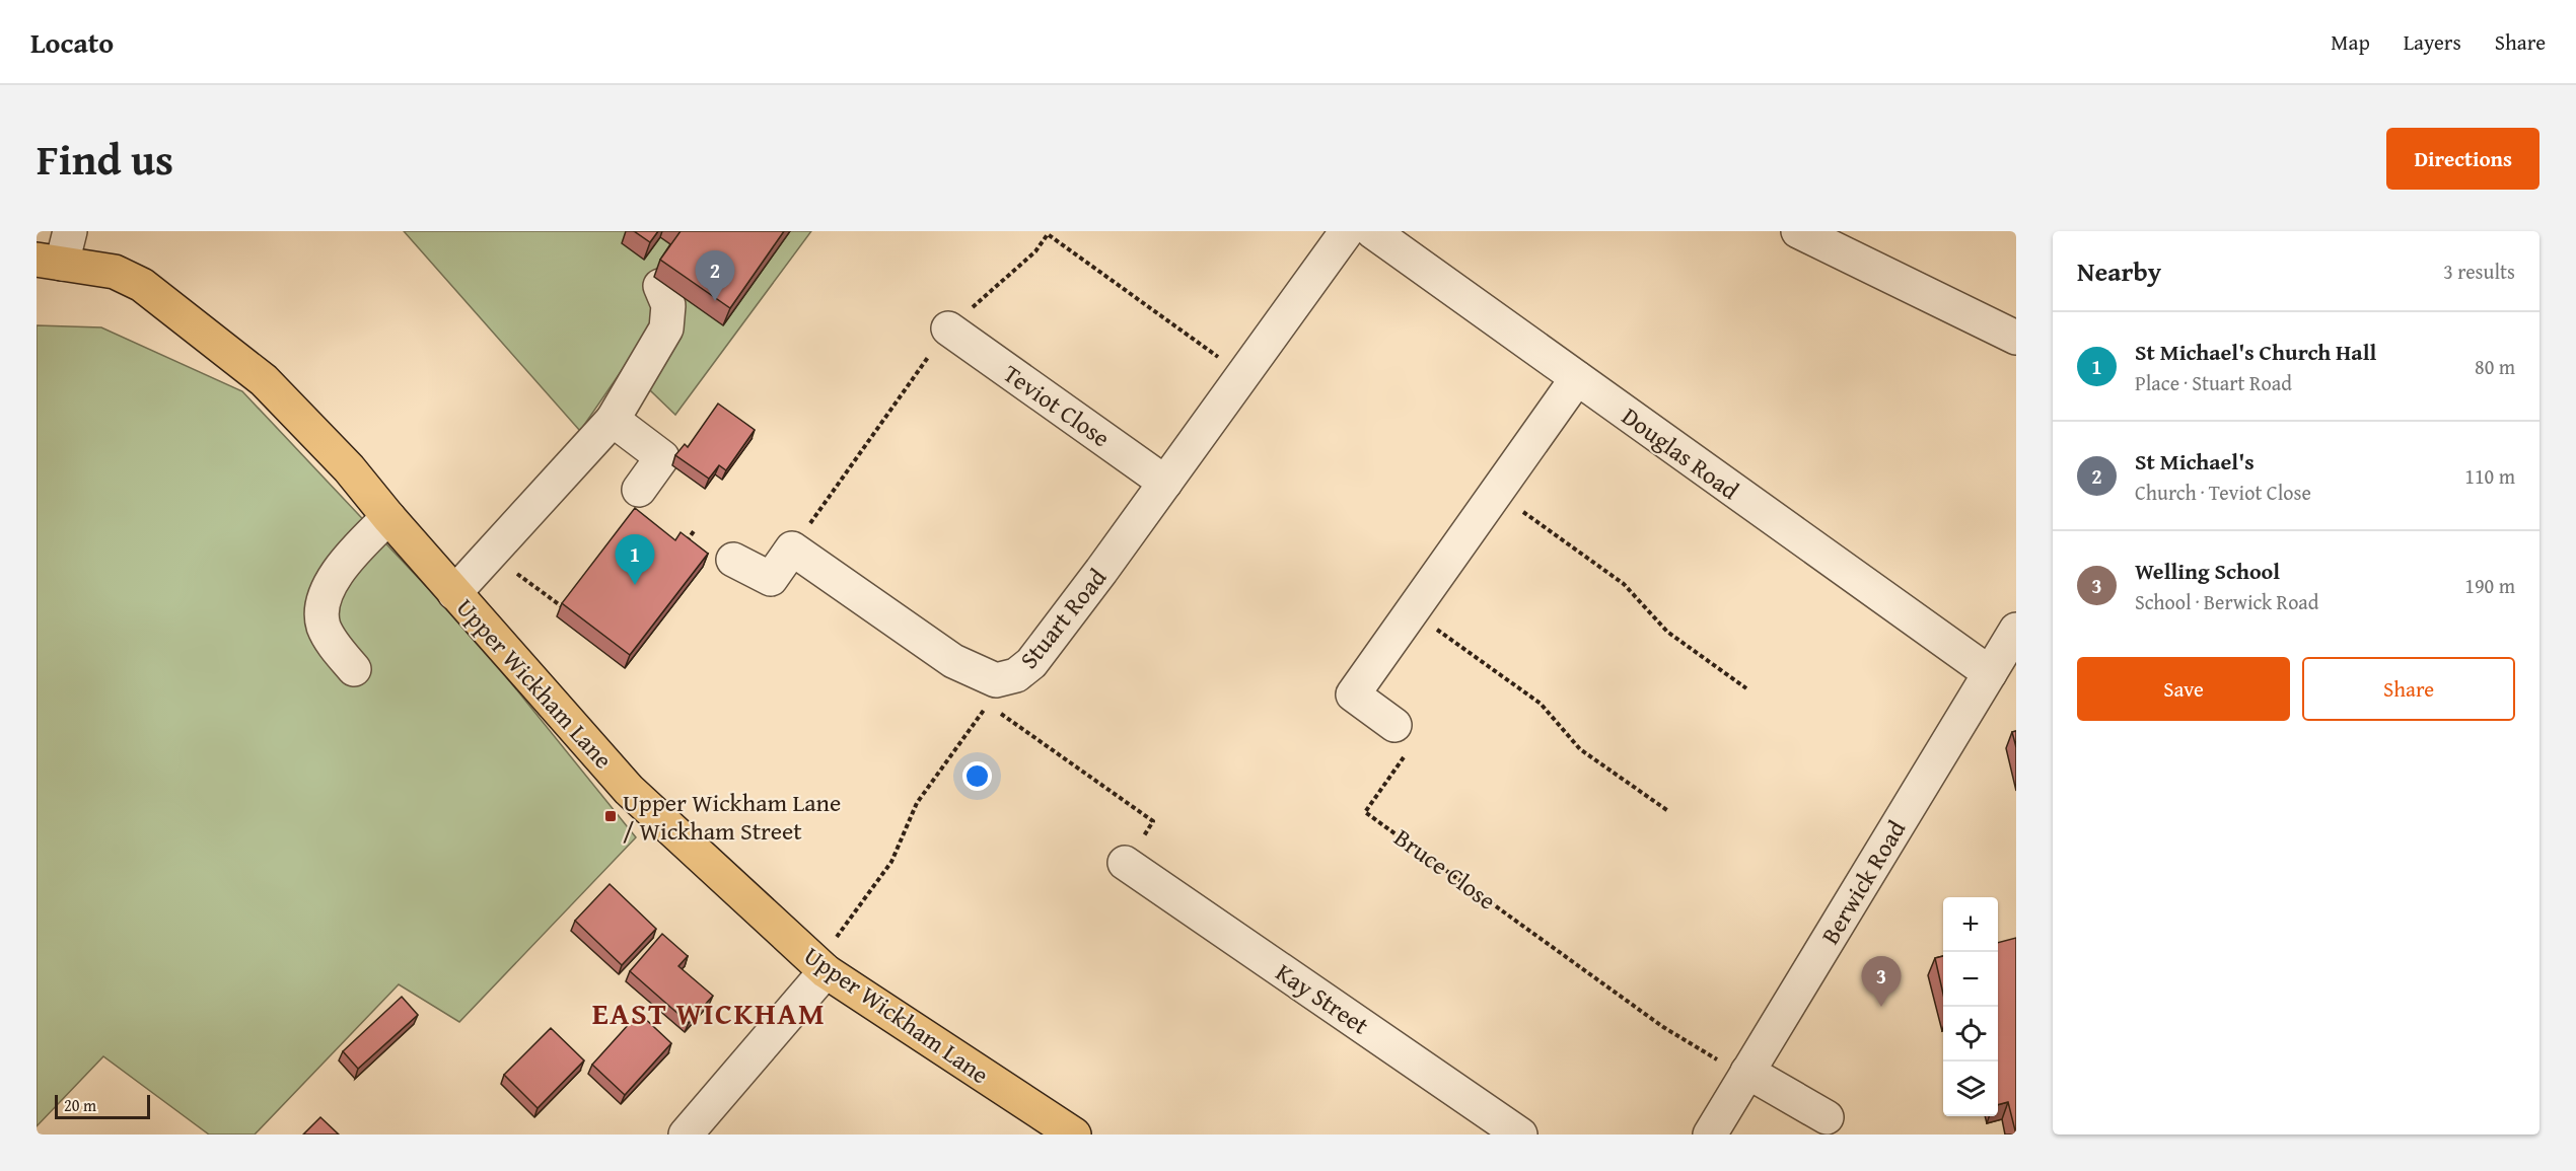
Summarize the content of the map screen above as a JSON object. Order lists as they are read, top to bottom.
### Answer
{
  "streets": {
    "main road": ["Upper Wickham Lane"],
    "street": [
      "Teviot Close",
      "Douglas Road",
      "Stuart Road",
      "Berwick Road",
      "Kay Street"
    ],
    "path": ["Bruce Close"]
  },
  "crossings": [
    ["Teviot Close", "Stuart Road"],
    ["Douglas Road", "Berwick Road"],
    ["Bruce Close", "Berwick Road"]
  ],
  "districts": ["EAST WICKHAM"],
  "places": {
    "transit": ["Upper Wickham Lane / Wickham Street"]
  },
  "scale_bar": "20 m",
  "page": {
    "header": "Locato",
    "nav": ["Map", "Layers", "Share"],
    "title": "Find us",
    "buttons": [
      "Directions",
      ["Save", "Share"]
    ],
    "heading": ["Nearby", "3 results"],
    "pins": ["2", "1", "3"],
    "list": [
      {
        "mark": "1",
        "name": "St Michael's Church Hall",
        "note": "Place · Stuart Road",
        "value": "80 m"
      },
      {
        "mark": "2",
        "name": "St Michael's",
        "note": "Church · Teviot Close",
        "value": "110 m"
      },
      {
        "mark": "3",
        "name": "Welling School",
        "note": "School · Berwick Road",
        "value": "190 m"
      }
    ],
    "map_buttons": ["+", "−"],
    "scale": "20 m"
  }
}
